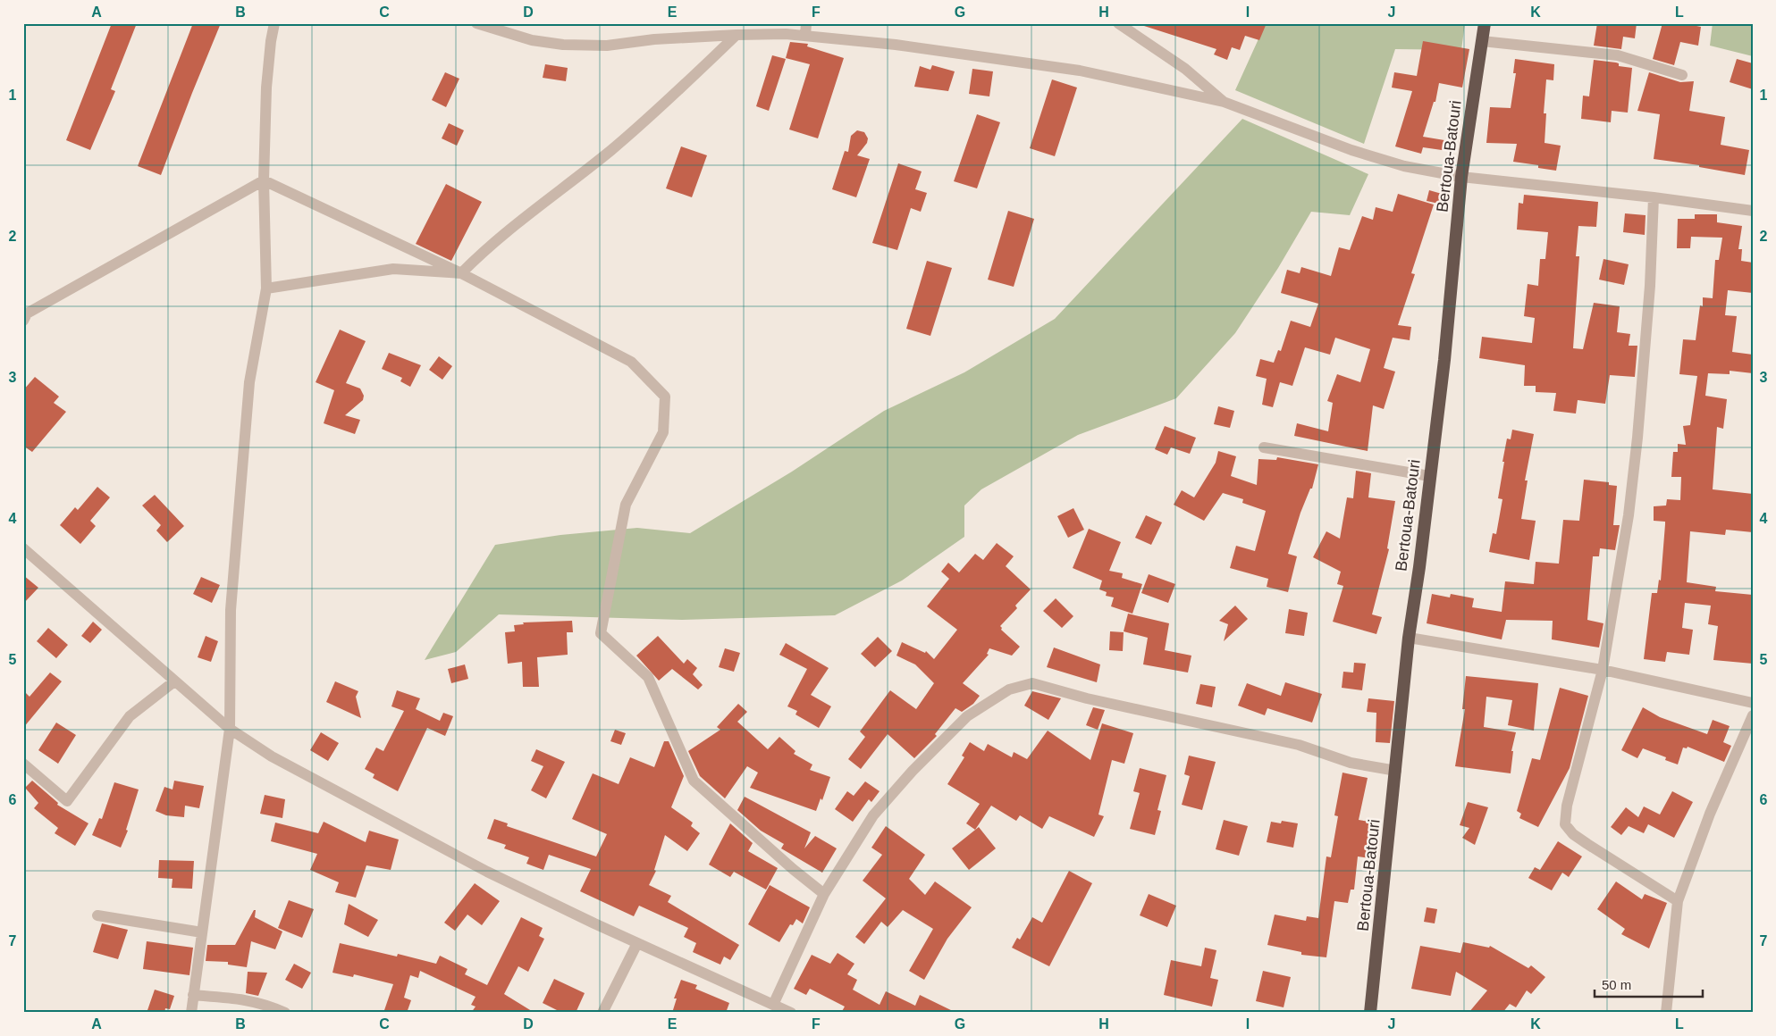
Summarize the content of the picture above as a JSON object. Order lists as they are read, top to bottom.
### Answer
{
  "streets": {
    "highway": ["Bertoua-Batouri"]
  },
  "scale_bar": "50 m",
  "grid": {
    "columns": [
      "A",
      "B",
      "C",
      "D",
      "E",
      "F",
      "G",
      "H",
      "I",
      "J",
      "K",
      "L"
    ],
    "rows": [
      "1",
      "2",
      "3",
      "4",
      "5",
      "6",
      "7"
    ]
  }
}
